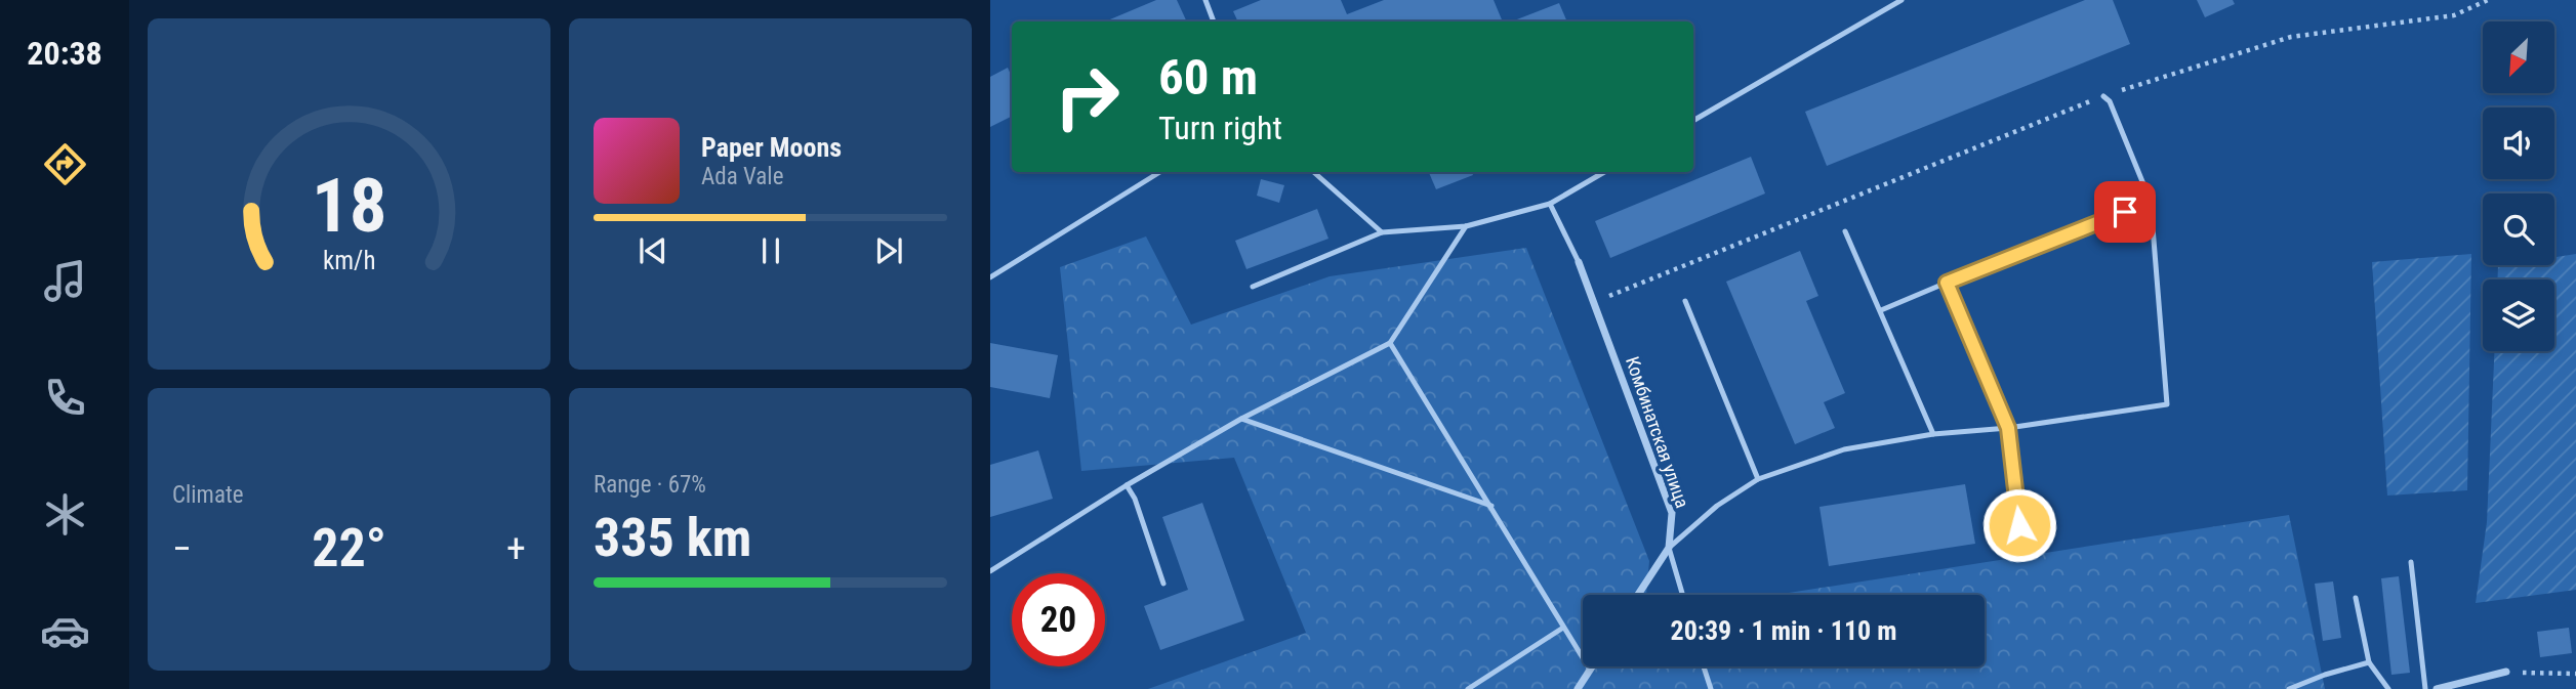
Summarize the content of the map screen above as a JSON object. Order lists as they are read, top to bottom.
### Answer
{
  "streets": {
    "street": ["Комбинатская улица"]
  },
  "north": "bottom left",
  "page": {
    "tabs": "20:38",
    "turn": ["60 m", "Turn right"],
    "song": ["Paper Moons", "Ada Vale"],
    "tile": [
      "Climate",
      ["Range · 67%", "335 km"]
    ],
    "heat": ["−", "22°", "+"],
    "limit": "20",
    "trip": "20:39 · 1 min · 110 m",
    "gauge": ["18", "km/h"]
  }
}
